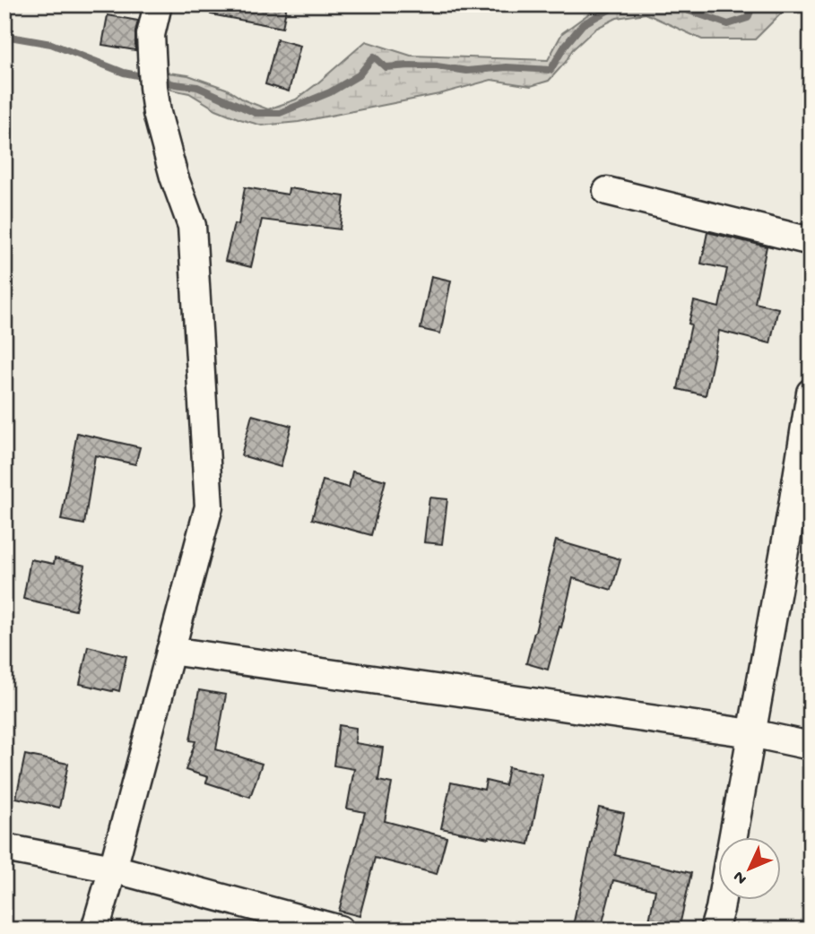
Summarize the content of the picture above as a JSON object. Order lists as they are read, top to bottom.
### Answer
{
  "north": "bottom left"
}
